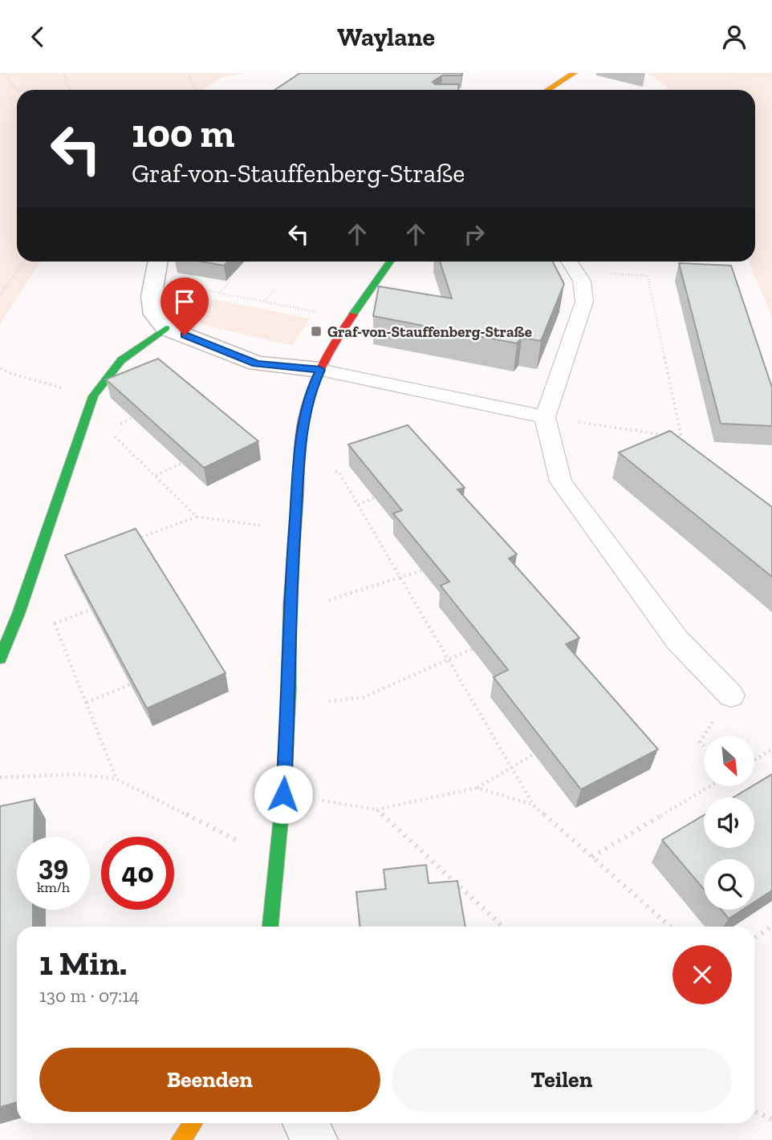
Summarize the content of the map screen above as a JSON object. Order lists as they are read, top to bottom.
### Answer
{
  "places": {
    "transit": ["Graf-von-Stauffenberg-Straße"]
  },
  "north": "bottom right",
  "page": {
    "header": "Waylane",
    "turn": ["100 m", "Graf-von-Stauffenberg-Straße"],
    "speed": "39 km/h",
    "limit": "40",
    "heading": ["1 Min.", "130 m · 07:14"],
    "buttons": ["Beenden", "Teilen"]
  }
}
